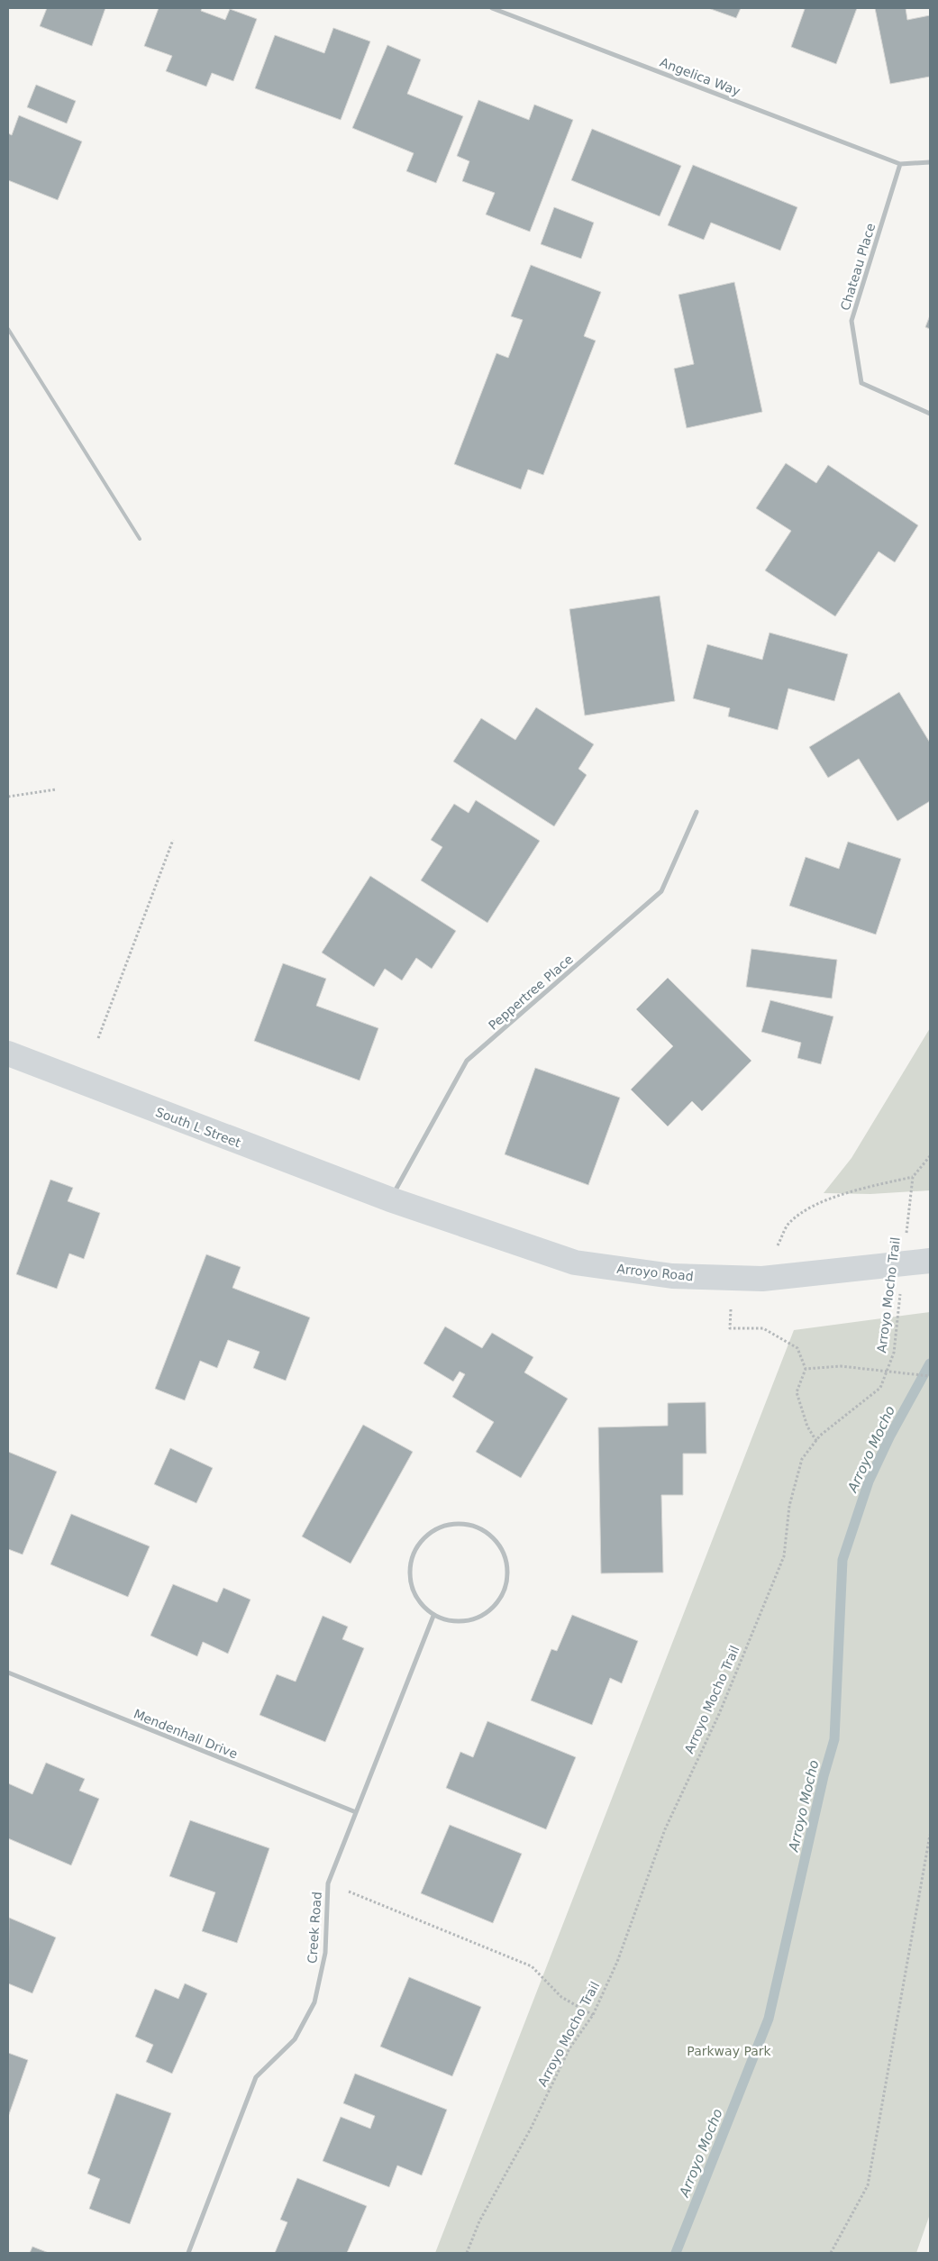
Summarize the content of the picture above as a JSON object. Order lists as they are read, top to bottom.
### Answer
{
  "streets": {
    "street": [
      "Angelica Way",
      "Chateau Place",
      "Peppertree Place",
      "South L Street",
      "Arroyo Road",
      "Mendenhall Drive",
      "Creek Road"
    ],
    "path": ["Arroyo Mocho Trail"]
  },
  "crossings": [
    ["Angelica Way", "Chateau Place"],
    ["Peppertree Place", "South L Street"],
    ["Peppertree Place", "Arroyo Road"],
    ["South L Street", "Arroyo Road"],
    ["Mendenhall Drive", "Creek Road"]
  ],
  "water": ["Arroyo Mocho"],
  "parks": ["Parkway Park"]
}
